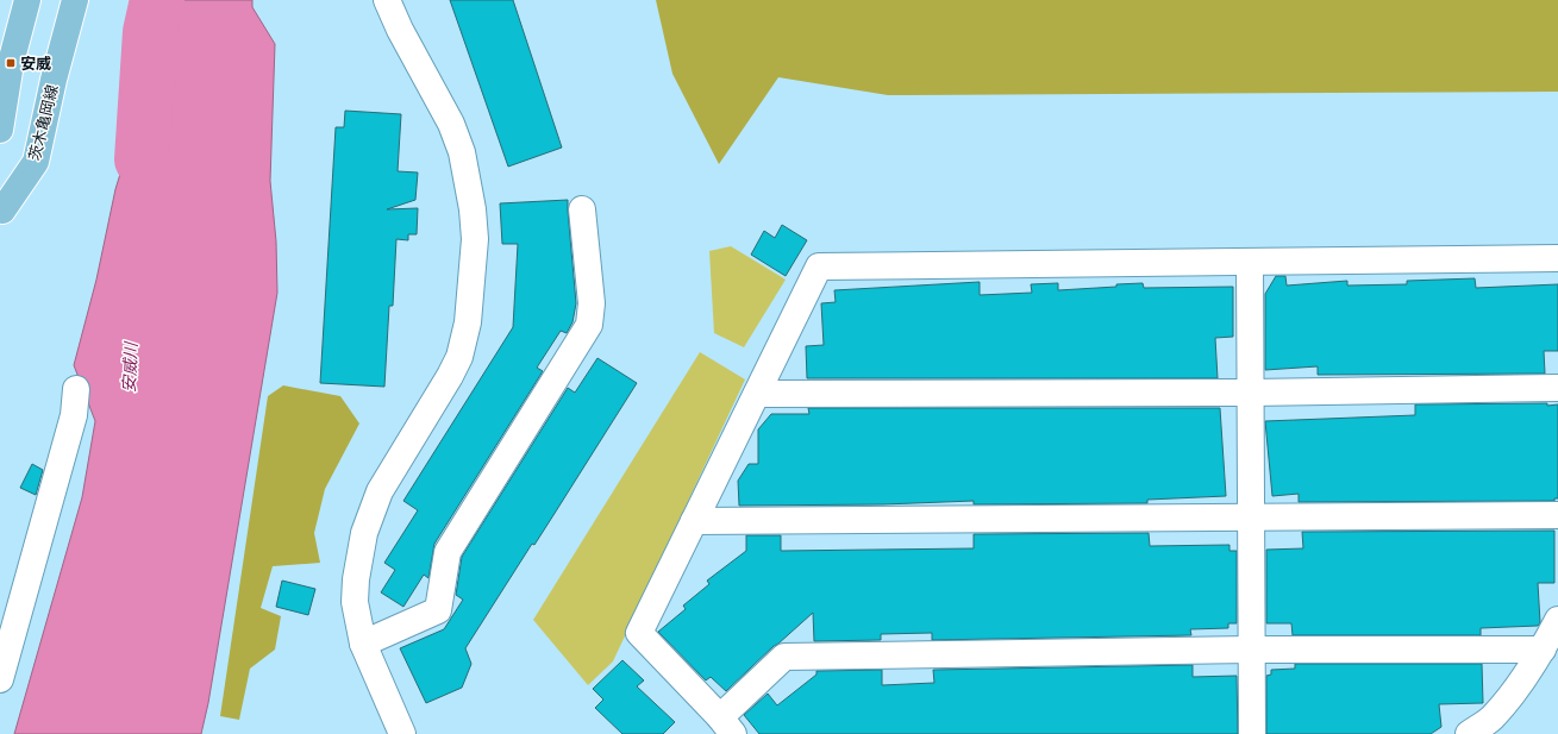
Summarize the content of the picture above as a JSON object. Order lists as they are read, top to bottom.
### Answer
{
  "streets": {
    "main road": ["茨木亀岡線"]
  },
  "water": ["安威川"],
  "places": {
    "transit": ["安威"]
  }
}
